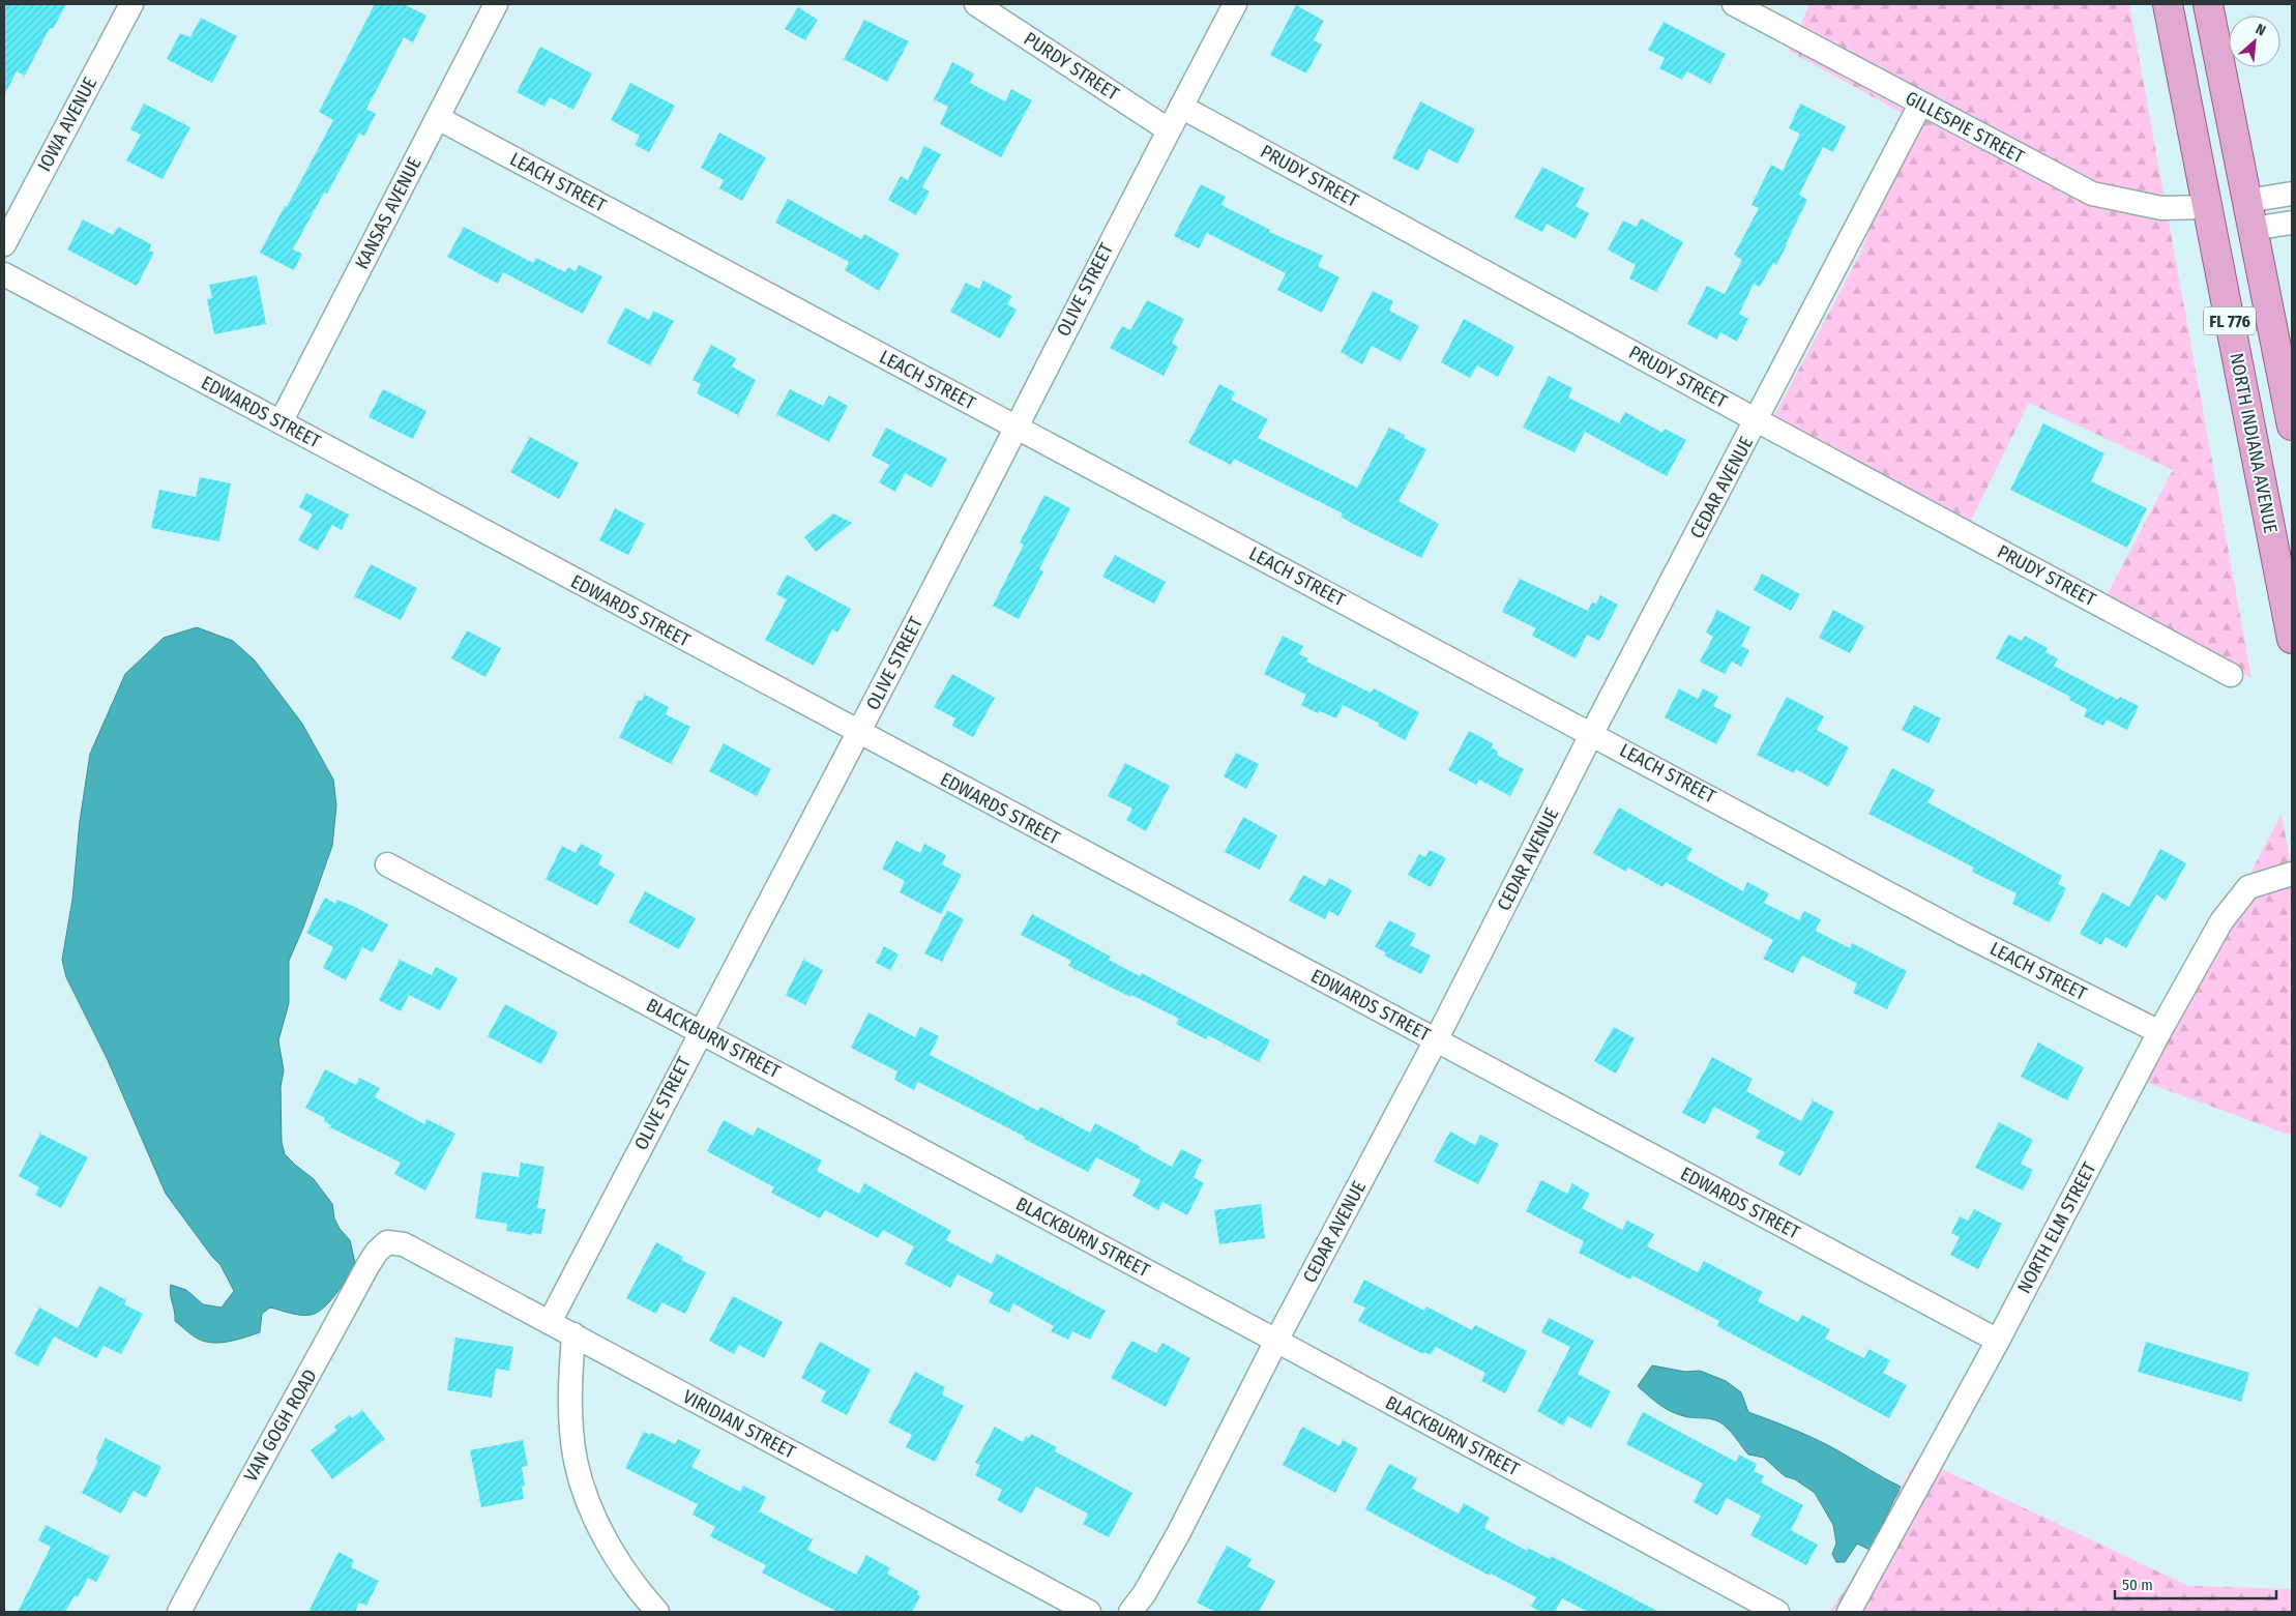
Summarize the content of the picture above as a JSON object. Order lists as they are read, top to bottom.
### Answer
{
  "streets": {
    "main road": ["FL 776", "NORTH INDIANA AVENUE"],
    "street": [
      "PURDY STREET",
      "IOWA AVENUE",
      "GILLESPIE STREET",
      "PRUDY STREET",
      "LEACH STREET",
      "KANSAS AVENUE",
      "OLIVE STREET",
      "EDWARDS STREET",
      "CEDAR AVENUE",
      "BLACKBURN STREET",
      "NORTH ELM STREET",
      "VIRIDIAN STREET",
      "VAN GOGH ROAD"
    ]
  },
  "crossings": [
    ["PURDY STREET", "OLIVE STREET"],
    ["GILLESPIE STREET", "NORTH INDIANA AVENUE"],
    ["GILLESPIE STREET", "CEDAR AVENUE"],
    ["PRUDY STREET", "OLIVE STREET"],
    ["PRUDY STREET", "CEDAR AVENUE"],
    ["LEACH STREET", "KANSAS AVENUE"],
    ["LEACH STREET", "OLIVE STREET"],
    ["LEACH STREET", "CEDAR AVENUE"],
    ["LEACH STREET", "NORTH ELM STREET"],
    ["KANSAS AVENUE", "EDWARDS STREET"],
    ["OLIVE STREET", "EDWARDS STREET"],
    ["OLIVE STREET", "BLACKBURN STREET"],
    ["OLIVE STREET", "VIRIDIAN STREET"],
    ["EDWARDS STREET", "CEDAR AVENUE"],
    ["EDWARDS STREET", "NORTH ELM STREET"],
    ["CEDAR AVENUE", "BLACKBURN STREET"],
    ["VIRIDIAN STREET", "VAN GOGH ROAD"]
  ],
  "scale_bar": "50 m",
  "north": "top right"
}
